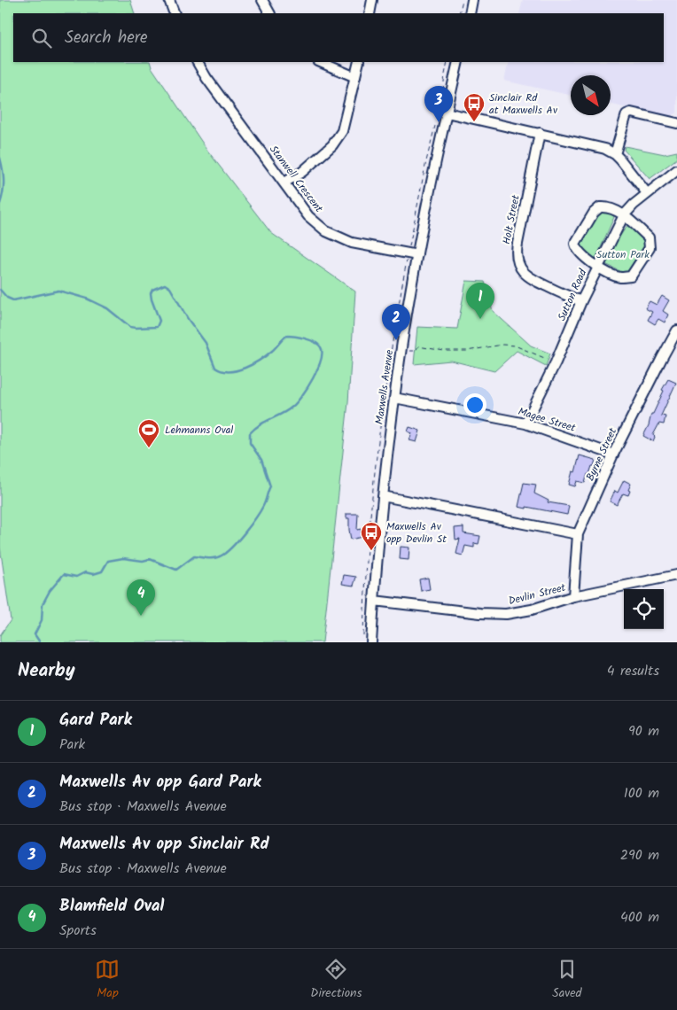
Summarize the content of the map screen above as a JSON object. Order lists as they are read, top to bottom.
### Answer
{
  "streets": {
    "street": [
      "Stanwell Crescent",
      "Holt Street",
      "Sutton Road",
      "Maxwells Avenue",
      "Magee Street",
      "Byrne Street",
      "Devlin Street"
    ]
  },
  "crossings": [
    ["Stanwell Crescent", "Maxwells Avenue"],
    ["Holt Street", "Sutton Road"],
    ["Sutton Road", "Magee Street"],
    ["Maxwells Avenue", "Magee Street"],
    ["Maxwells Avenue", "Devlin Street"],
    ["Magee Street", "Byrne Street"],
    ["Byrne Street", "Devlin Street"]
  ],
  "parks": ["Sutton Park"],
  "places": {
    "bus stop": ["Sinclair Rd at Maxwells Av", "Maxwells Av opp Devlin St"],
    "sports": ["Lehmanns Oval"]
  },
  "north": "bottom right",
  "page": {
    "search": "Search here",
    "pins": [
      "3",
      "1",
      "2",
      "4"
    ],
    "heading": ["Nearby", "4 results"],
    "list": [
      {
        "mark": "1",
        "name": "Gard Park",
        "note": "Park",
        "value": "90 m"
      },
      {
        "mark": "2",
        "name": "Maxwells Av opp Gard Park",
        "note": "Bus stop · Maxwells Avenue",
        "value": "100 m"
      },
      {
        "mark": "3",
        "name": "Maxwells Av opp Sinclair Rd",
        "note": "Bus stop · Maxwells Avenue",
        "value": "290 m"
      },
      {
        "mark": "4",
        "name": "Blamfield Oval",
        "note": "Sports",
        "value": "400 m"
      }
    ],
    "nav": ["Map", "Directions", "Saved"]
  }
}
